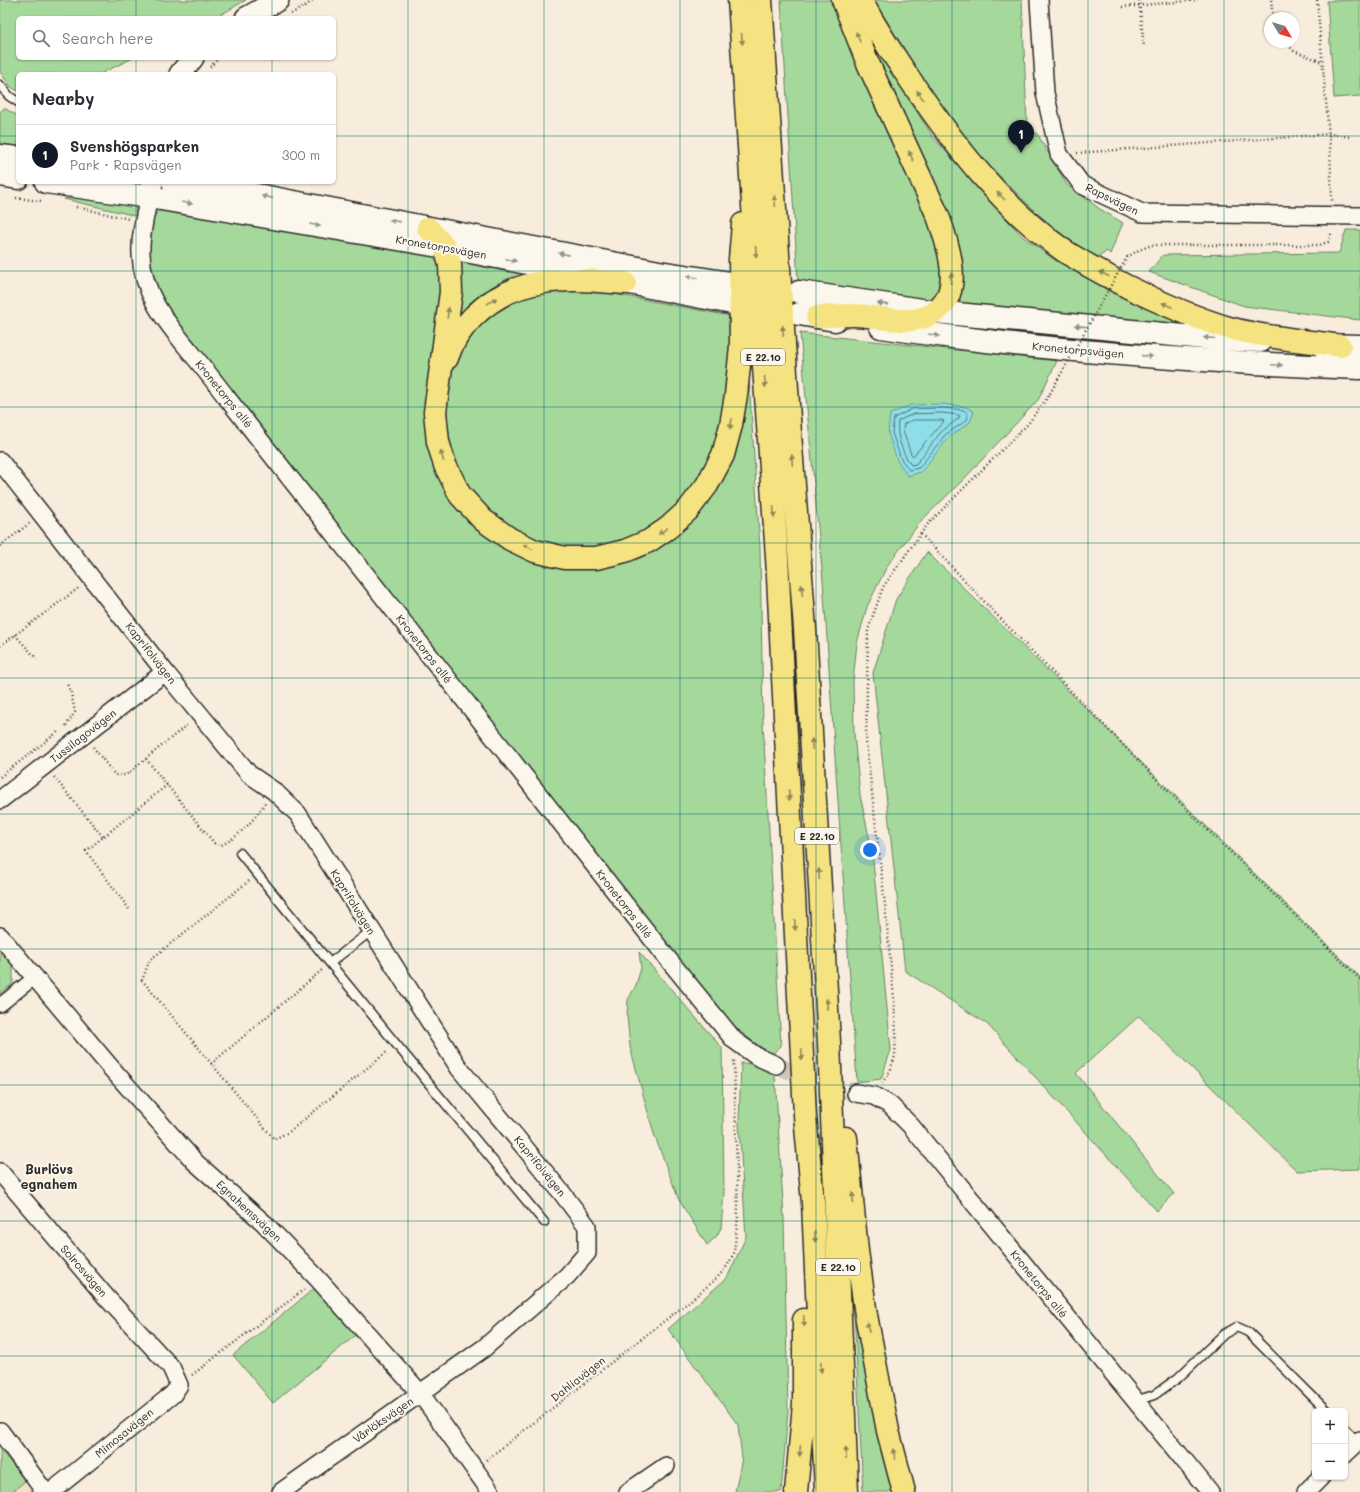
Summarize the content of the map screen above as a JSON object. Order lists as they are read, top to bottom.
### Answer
{
  "streets": {
    "highway": ["E 22.10"],
    "main road": ["Kronetorpsvägen"],
    "street": [
      "Rapsvägen",
      "Kronetorps allé",
      "Kaprifolvägen",
      "Tussilagovägen",
      "Egnahemsvägen",
      "Solrosvägen",
      "Vårlöksvägen",
      "Mimosavägen"
    ],
    "path": ["Dahliavägen"]
  },
  "crossings": [
    ["Kronetorpsvägen", "Kronetorps allé"],
    ["Kronetorps allé", "Dahliavägen"],
    ["Kaprifolvägen", "Tussilagovägen"],
    ["Kaprifolvägen", "Vårlöksvägen"],
    ["Egnahemsvägen", "Dahliavägen"],
    ["Egnahemsvägen", "Vårlöksvägen"],
    ["Solrosvägen", "Mimosavägen"]
  ],
  "districts": ["Burlövs egnahem"],
  "north": "bottom right",
  "page": {
    "search": "Search here",
    "heading": "Nearby",
    "pins": "1",
    "list": [
      {
        "mark": "1",
        "name": "Svenshögsparken",
        "note": "Park · Rapsvägen",
        "value": "300 m"
      }
    ],
    "map_buttons": ["+", "−"]
  }
}
